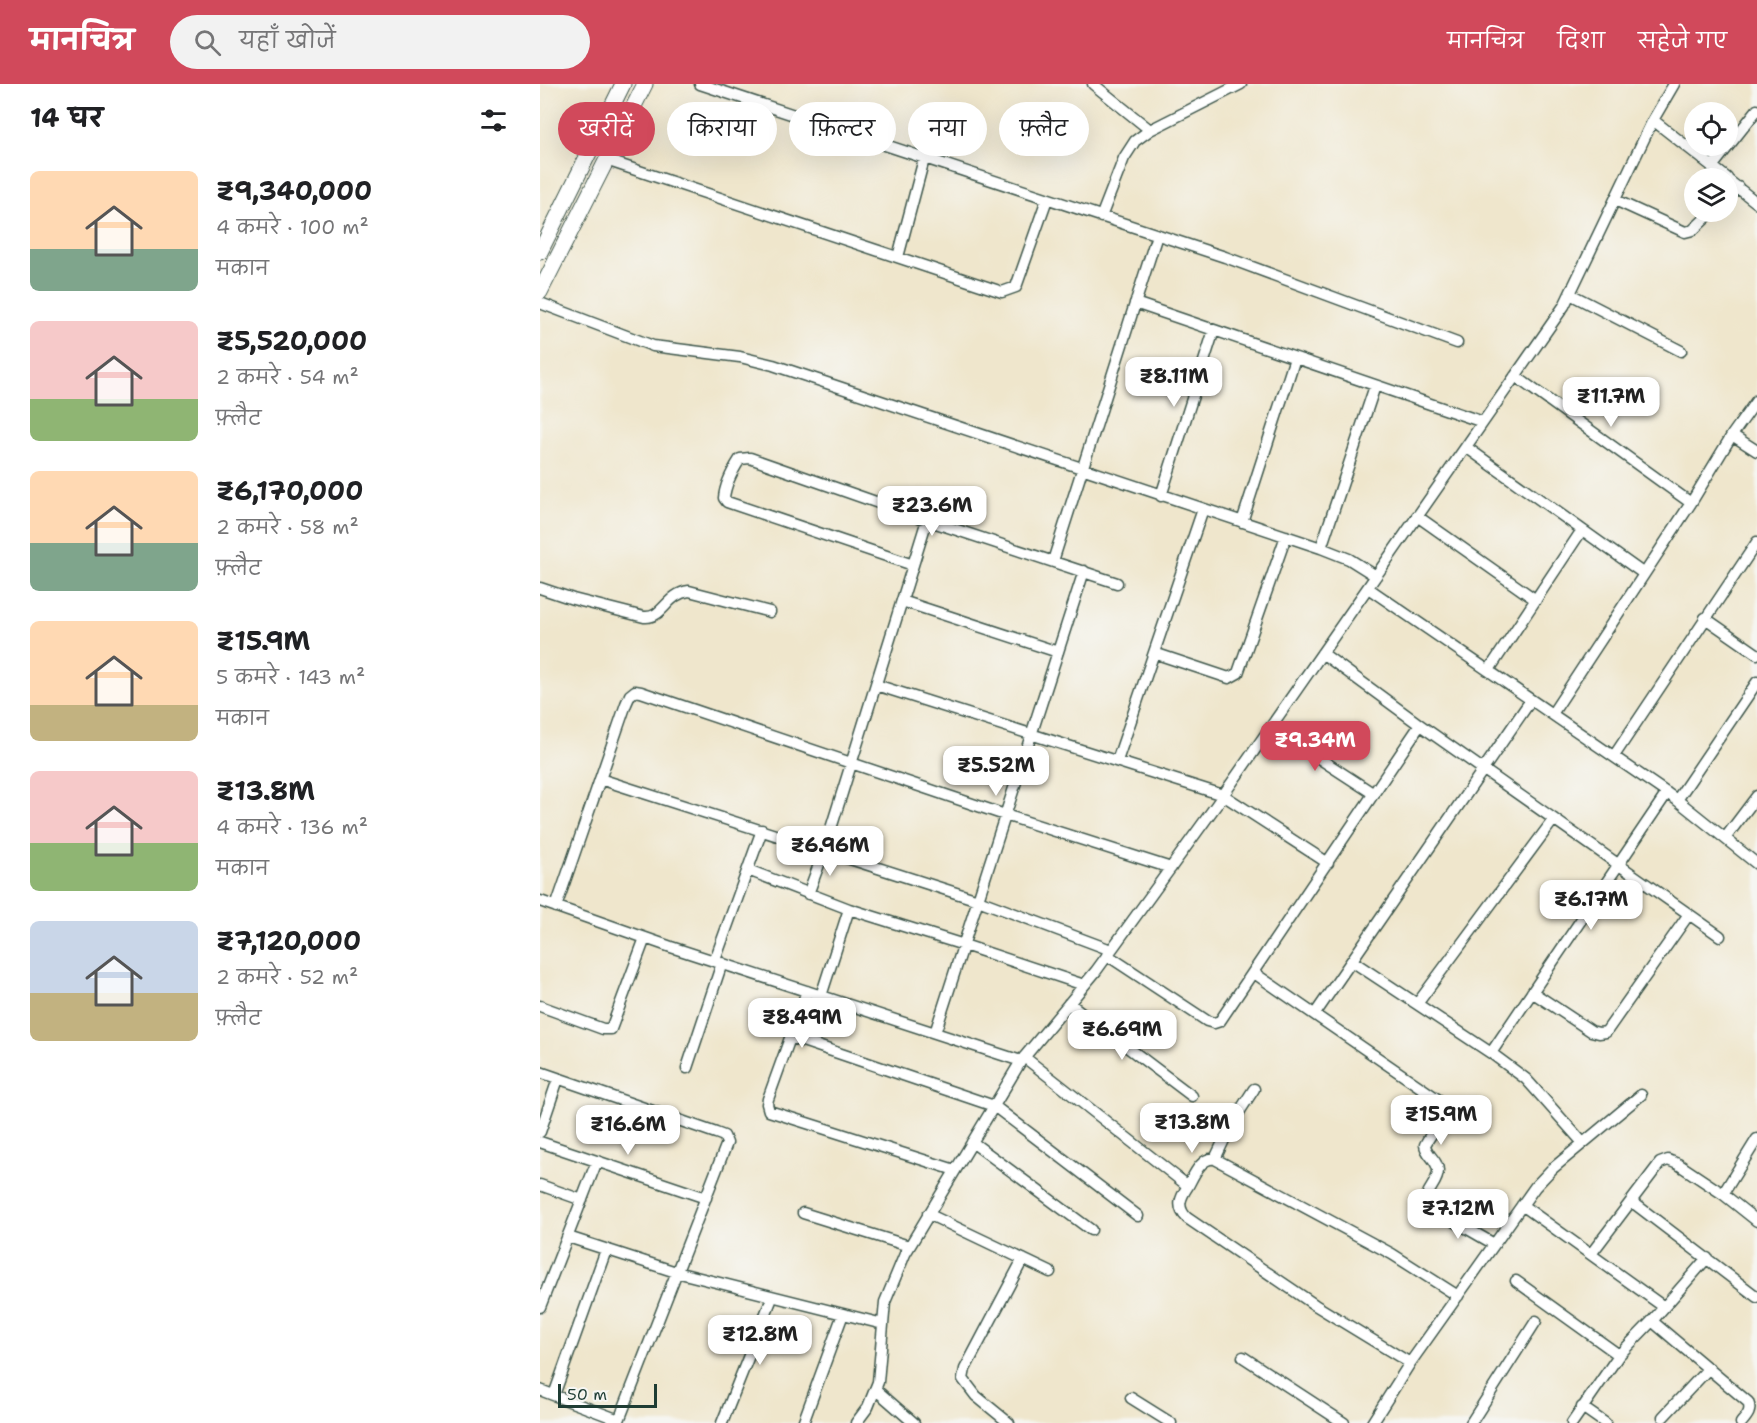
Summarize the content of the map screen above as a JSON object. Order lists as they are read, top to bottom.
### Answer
{
  "scale_bar": "50 m",
  "page": {
    "header": "मानचित्र",
    "search": "यहाँ खोजें",
    "nav": ["मानचित्र", "दिशा", "सहेजे गए"],
    "heading": "14 घर",
    "chip": [
      "खरीदें",
      "किराया",
      "फ़िल्टर",
      "नया",
      "फ़्लैट"
    ],
    "list": [
      {
        "name": "₹9,340,000",
        "note": "4 कमरे · 100 m² · मकान"
      },
      {
        "name": "₹5,520,000",
        "note": "2 कमरे · 54 m² · फ़्लैट"
      },
      {
        "name": "₹6,170,000",
        "note": "2 कमरे · 58 m² · फ़्लैट"
      },
      {
        "name": "₹15.9M",
        "note": "5 कमरे · 143 m² · मकान"
      },
      {
        "name": "₹13.8M",
        "note": "4 कमरे · 136 m² · मकान"
      },
      {
        "name": "₹7,120,000",
        "note": "2 कमरे · 52 m² · फ़्लैट"
      }
    ],
    "price": [
      "₹8.11M",
      "₹11.7M",
      "₹23.6M",
      "₹9.34M",
      "₹5.52M",
      "₹6.96M",
      "₹6.17M",
      "₹8.49M",
      "₹6.69M",
      "₹15.9M",
      "₹13.8M",
      "₹16.6M",
      "₹7.12M",
      "₹12.8M"
    ],
    "scale": "50 m"
  }
}
